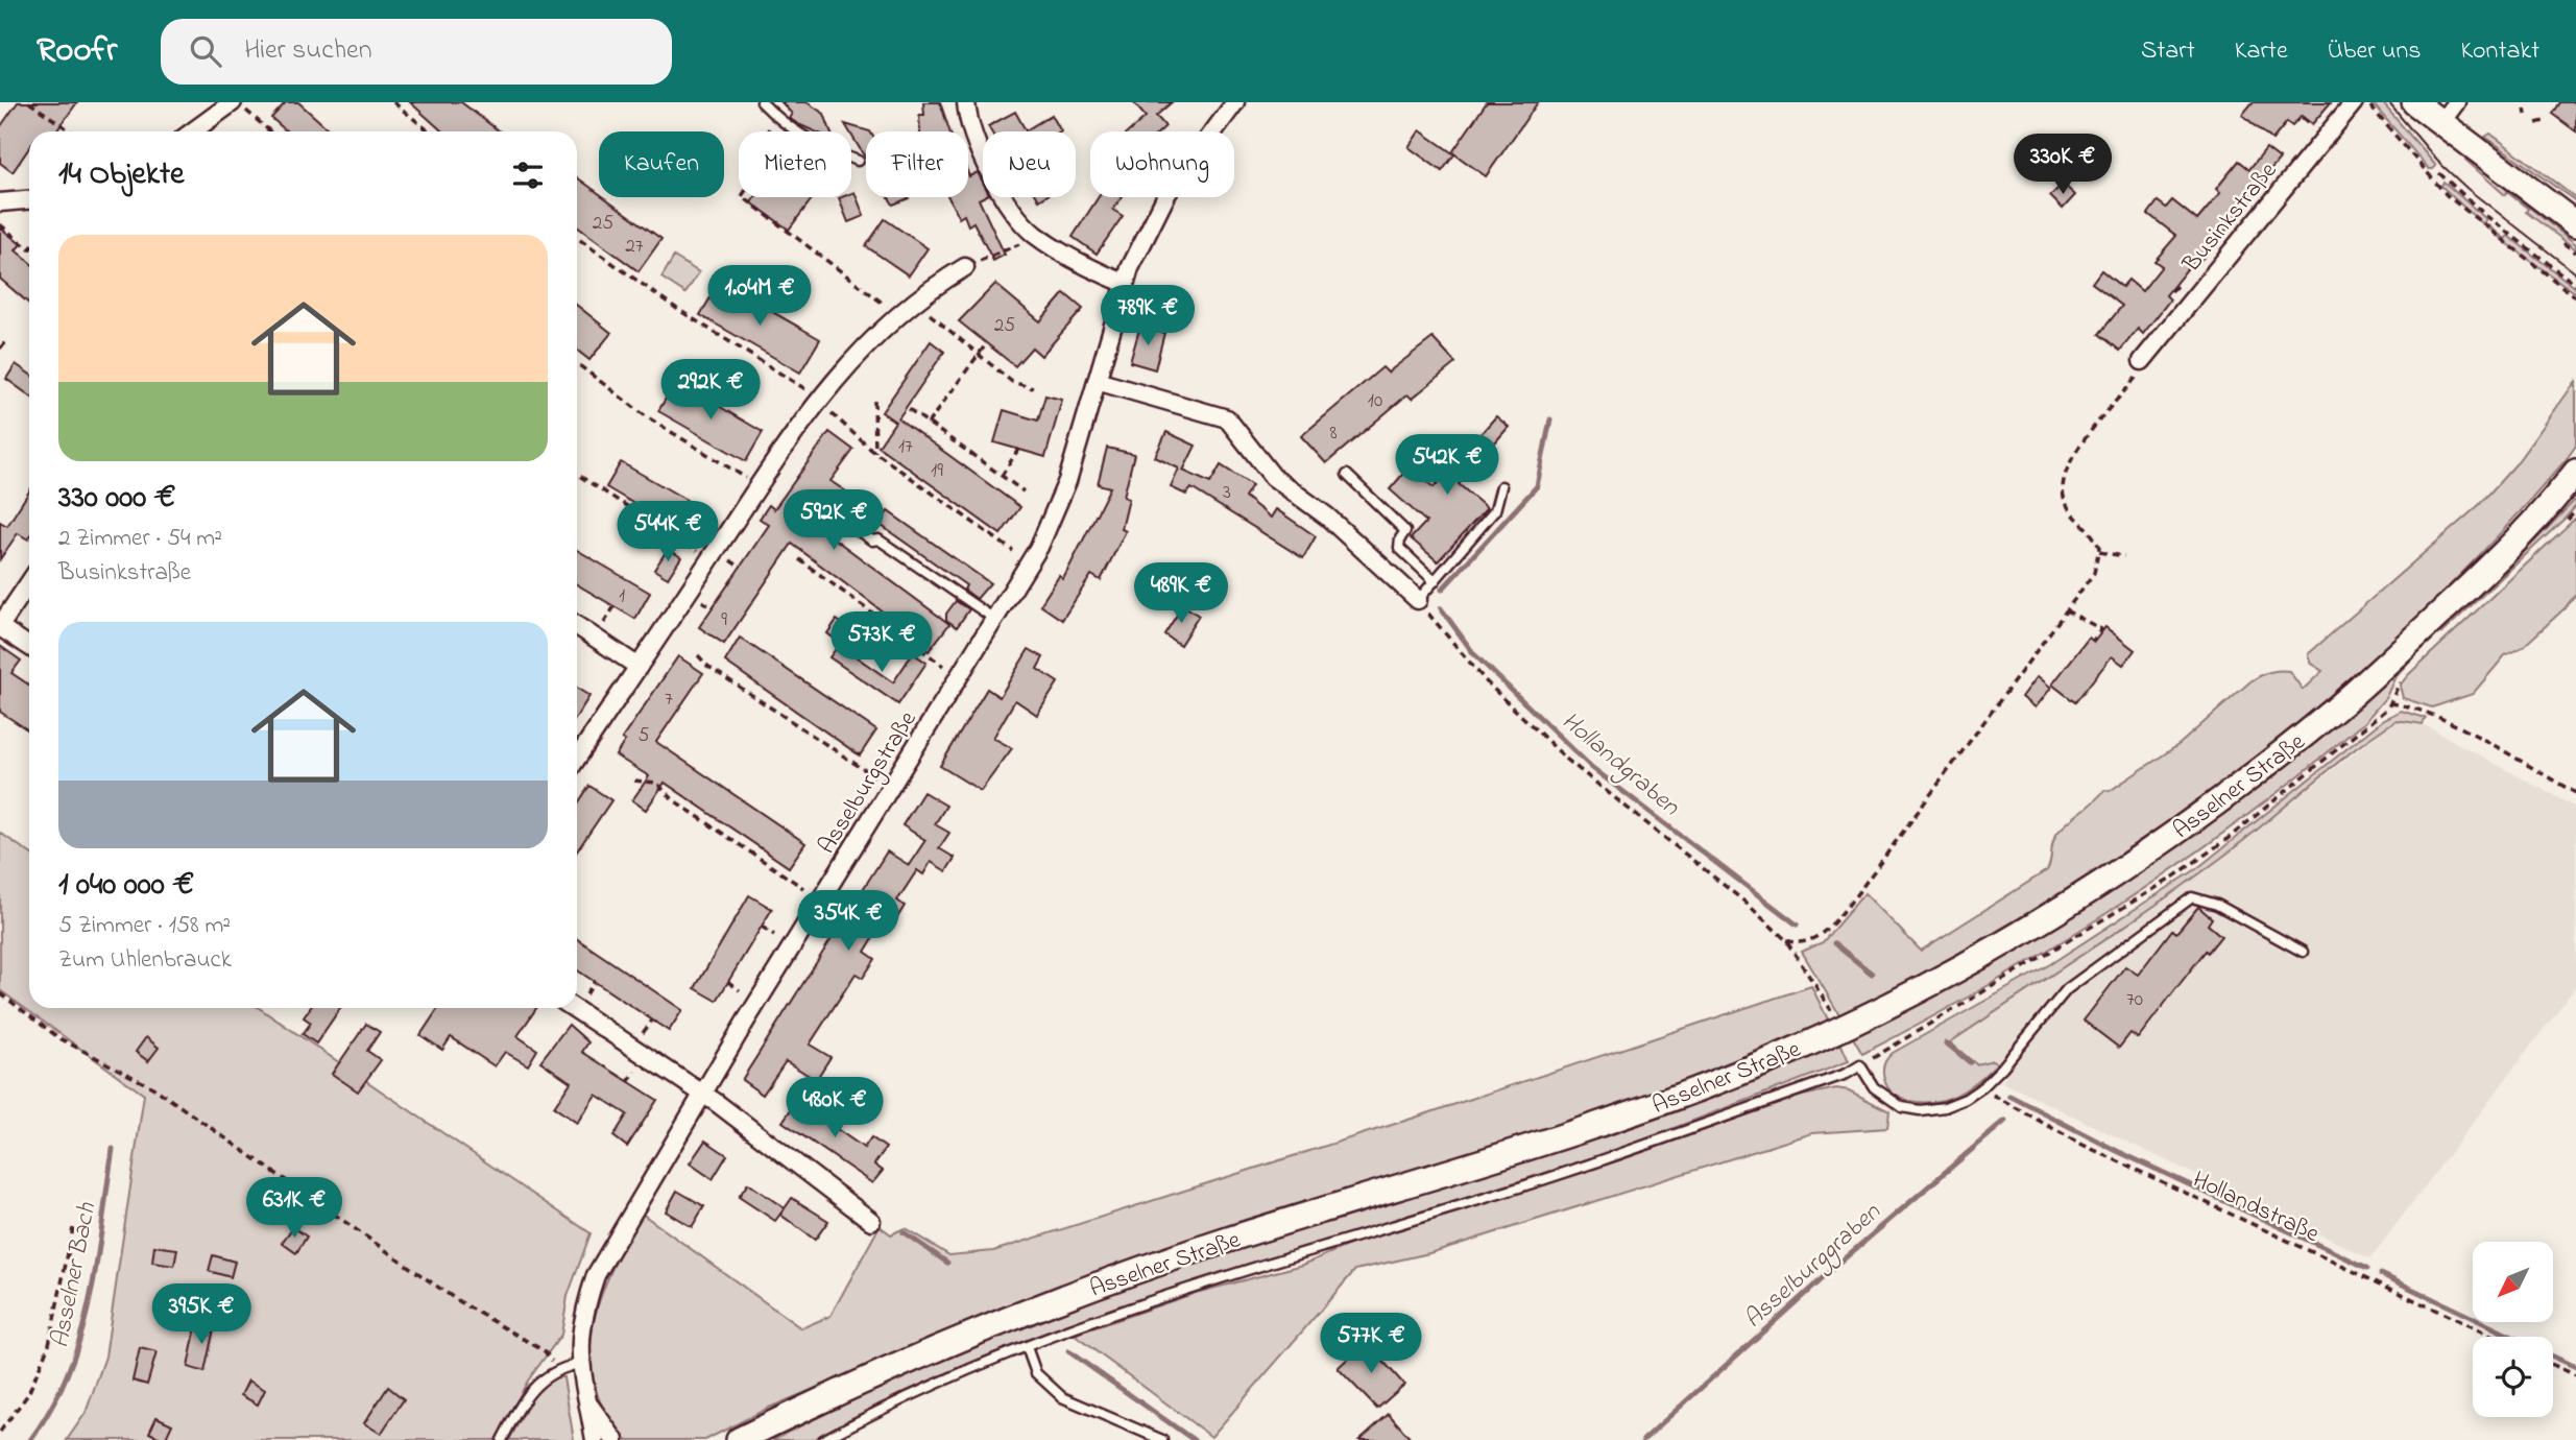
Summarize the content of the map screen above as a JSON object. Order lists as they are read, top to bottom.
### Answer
{
  "streets": {
    "main road": ["Asselner Straße"],
    "street": ["Businkstraße", "Asselburgstraße"],
    "path": ["Hollandstraße"]
  },
  "water": ["Hollandgraben", "Asselburggraben", "Asselner Bach"],
  "house_numbers": [
    "25",
    "27",
    "25",
    "10",
    "8",
    "17",
    "19",
    "3",
    "1",
    "9",
    "7",
    "5",
    "70"
  ],
  "north": "bottom left",
  "page": {
    "header": "Roofr",
    "search": "Hier suchen",
    "nav": [
      "Start",
      "Karte",
      "Über uns",
      "Kontakt"
    ],
    "chip": [
      "Kaufen",
      "Mieten",
      "Filter",
      "Neu",
      "Wohnung"
    ],
    "heading": "14 Objekte",
    "price": [
      "330K €",
      "1.04M €",
      "789K €",
      "292K €",
      "542K €",
      "592K €",
      "544K €",
      "489K €",
      "573K €",
      "354K €",
      "480K €",
      "631K €",
      "395K €",
      "577K €"
    ],
    "list": [
      {
        "name": "330 000 €",
        "note": "2 Zimmer · 54 m² · Businkstraße"
      },
      {
        "name": "1 040 000 €",
        "note": "5 Zimmer · 158 m² · Zum Uhlenbrauck"
      }
    ]
  }
}
